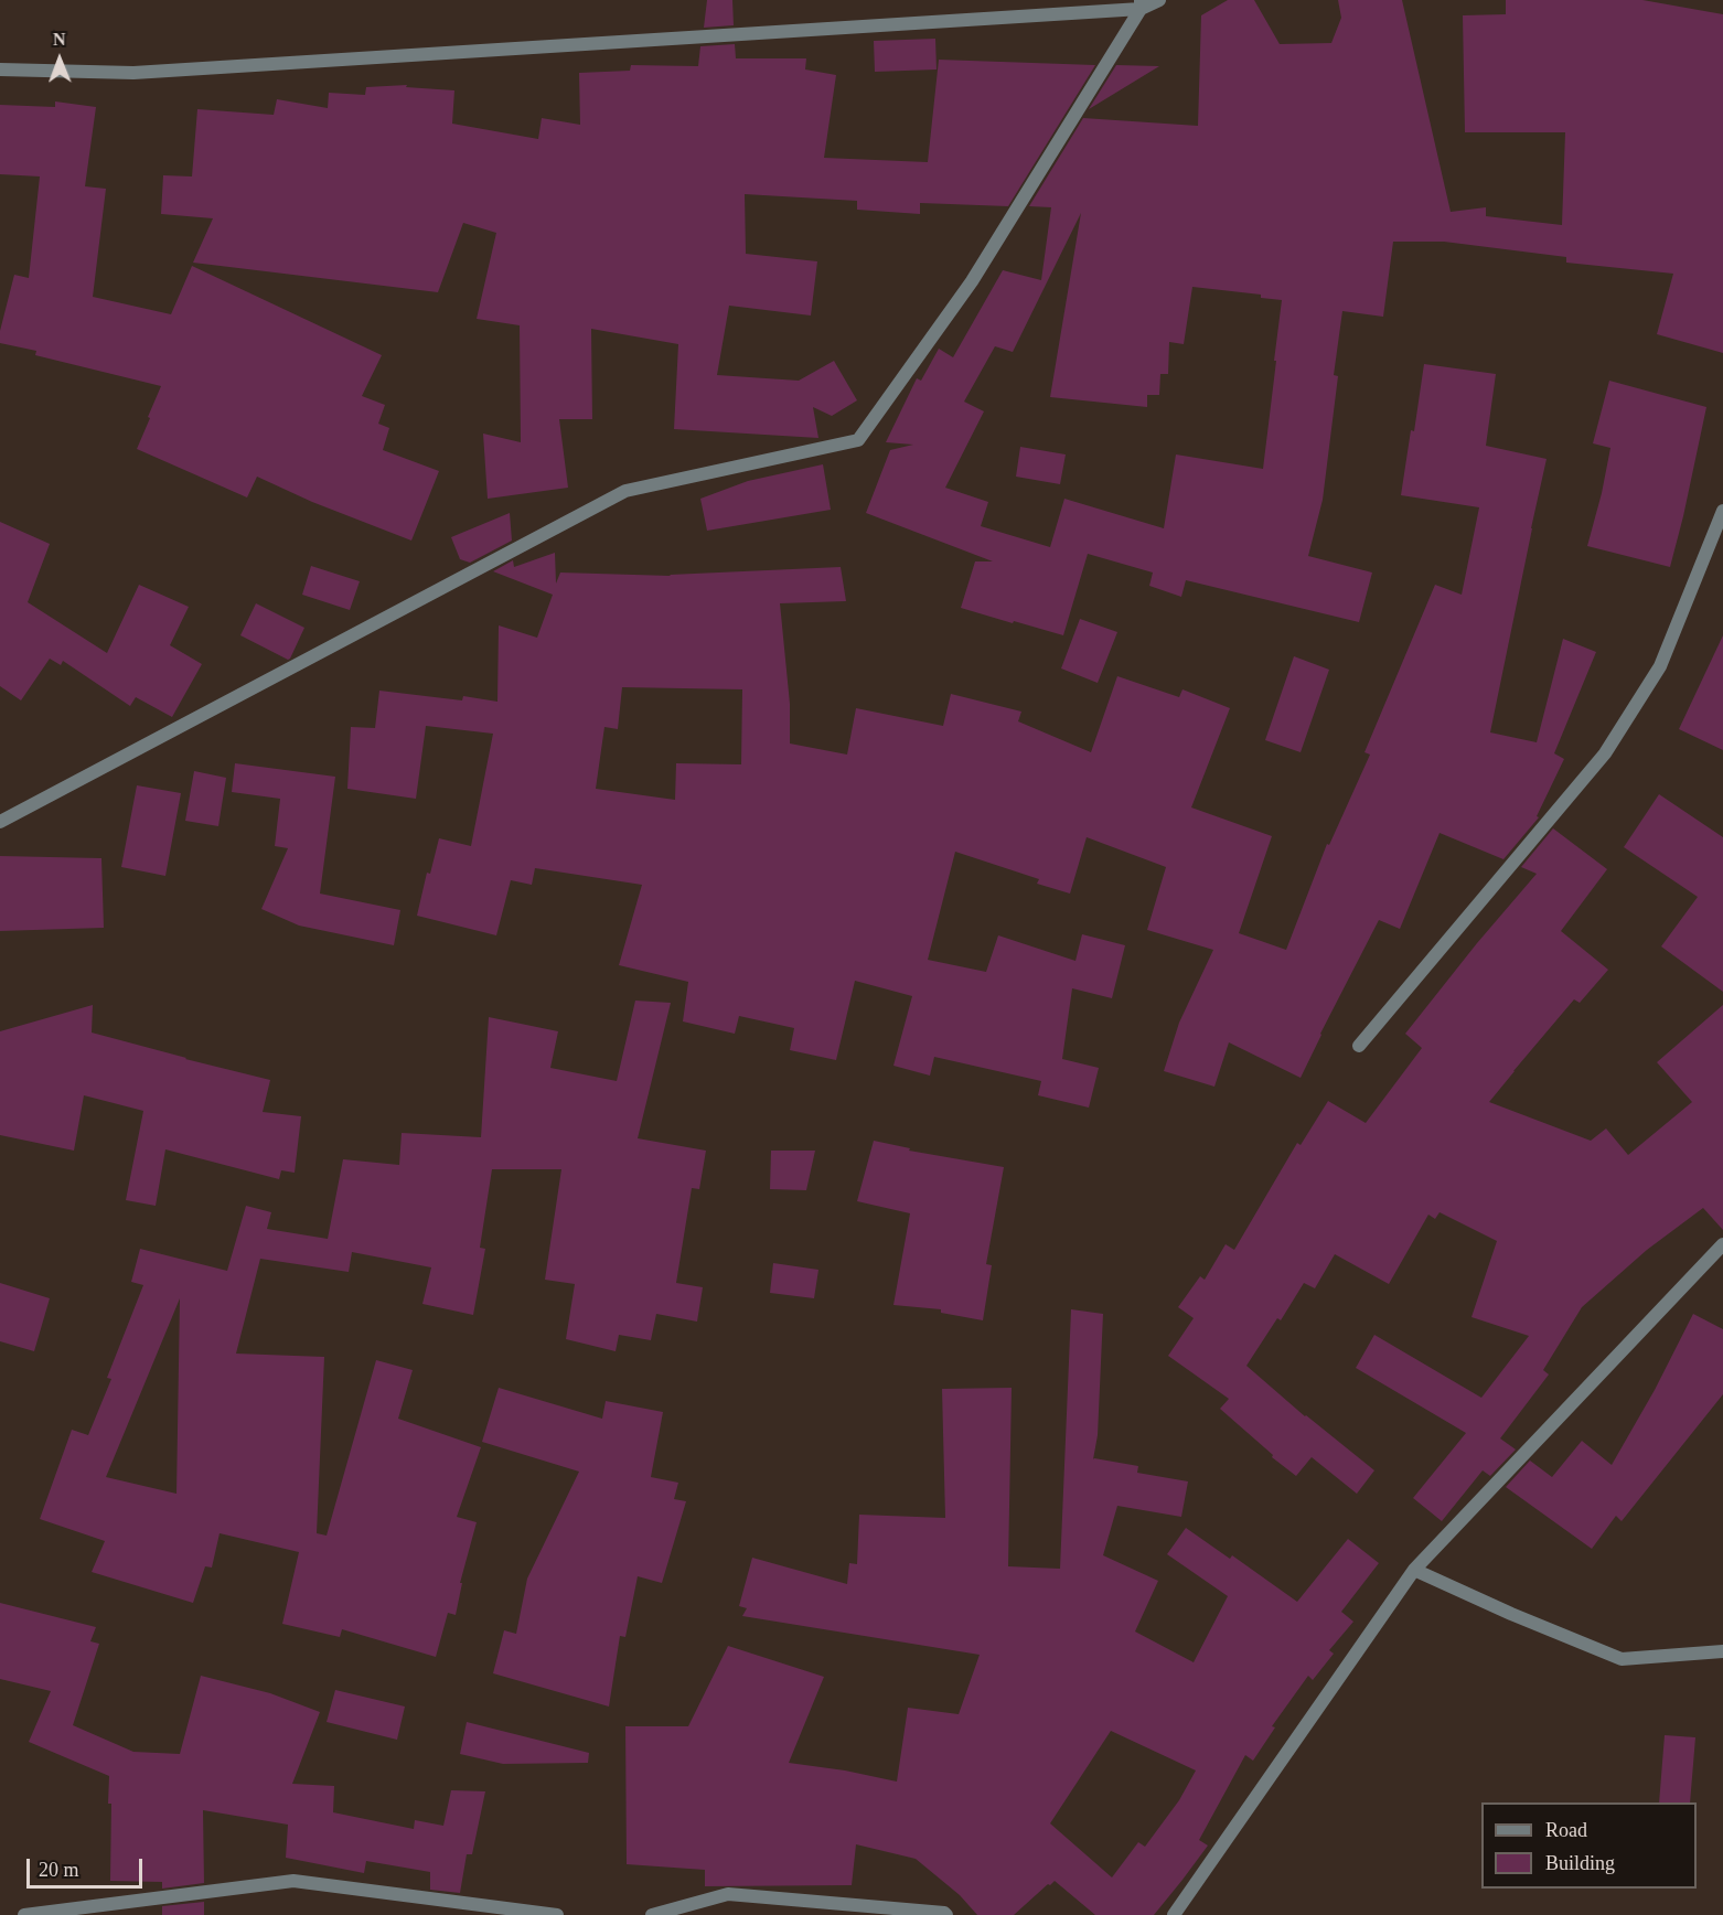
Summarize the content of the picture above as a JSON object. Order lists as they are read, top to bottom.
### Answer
{
  "legend": ["Road", "Building"],
  "scale_bar": "20 m",
  "north": "top"
}
